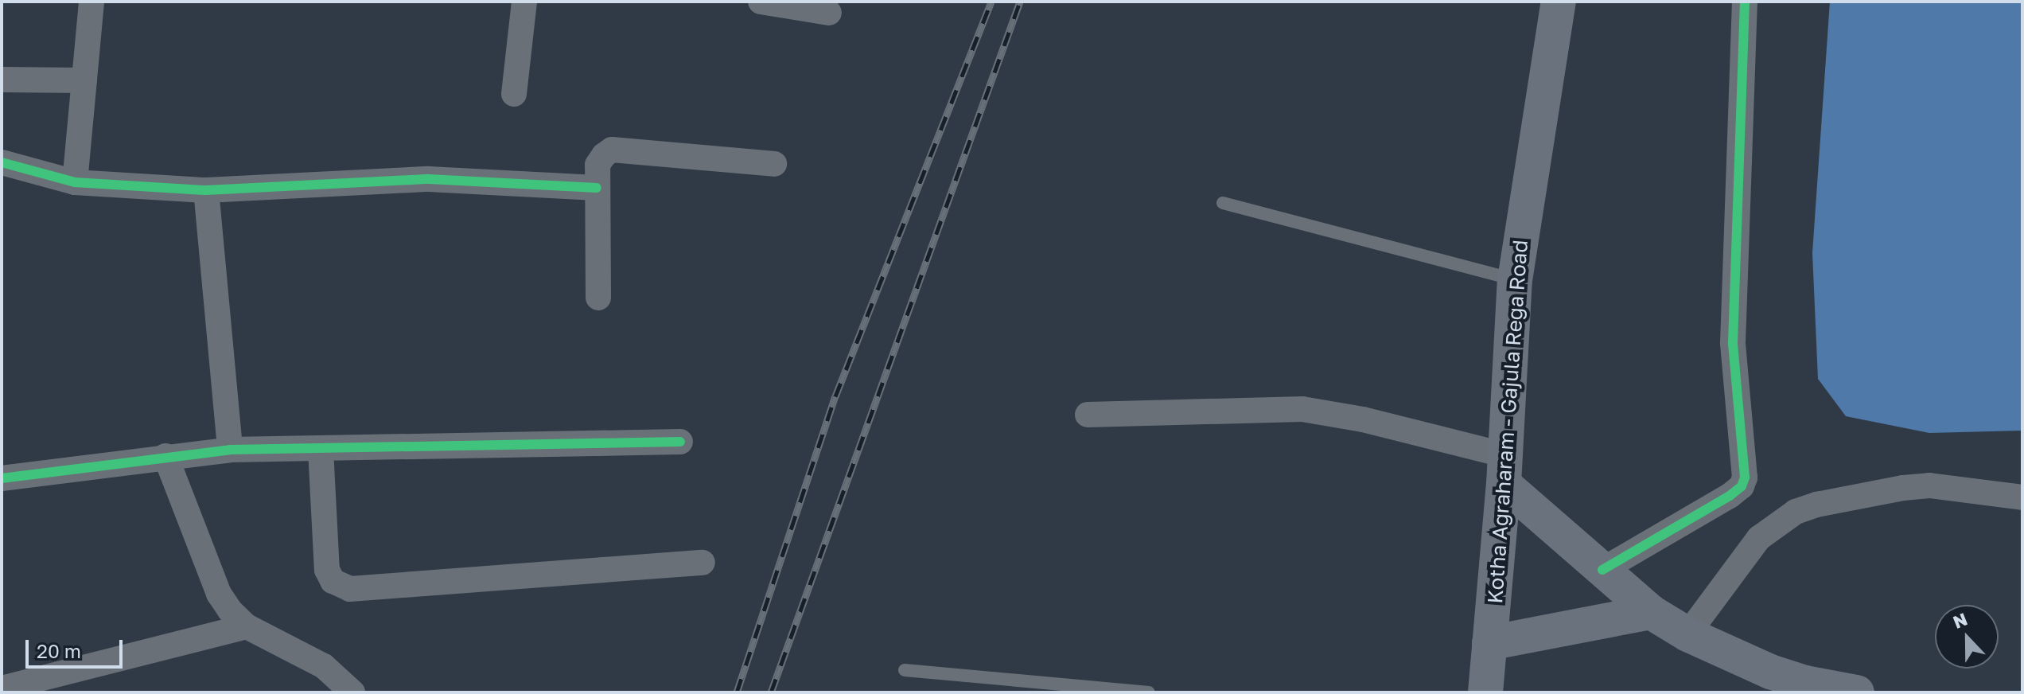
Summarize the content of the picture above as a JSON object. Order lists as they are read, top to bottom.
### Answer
{
  "streets": {
    "main road": ["Kotha Agraharam - Gajula Rega Road"]
  },
  "scale_bar": "20 m",
  "north": "top"
}
